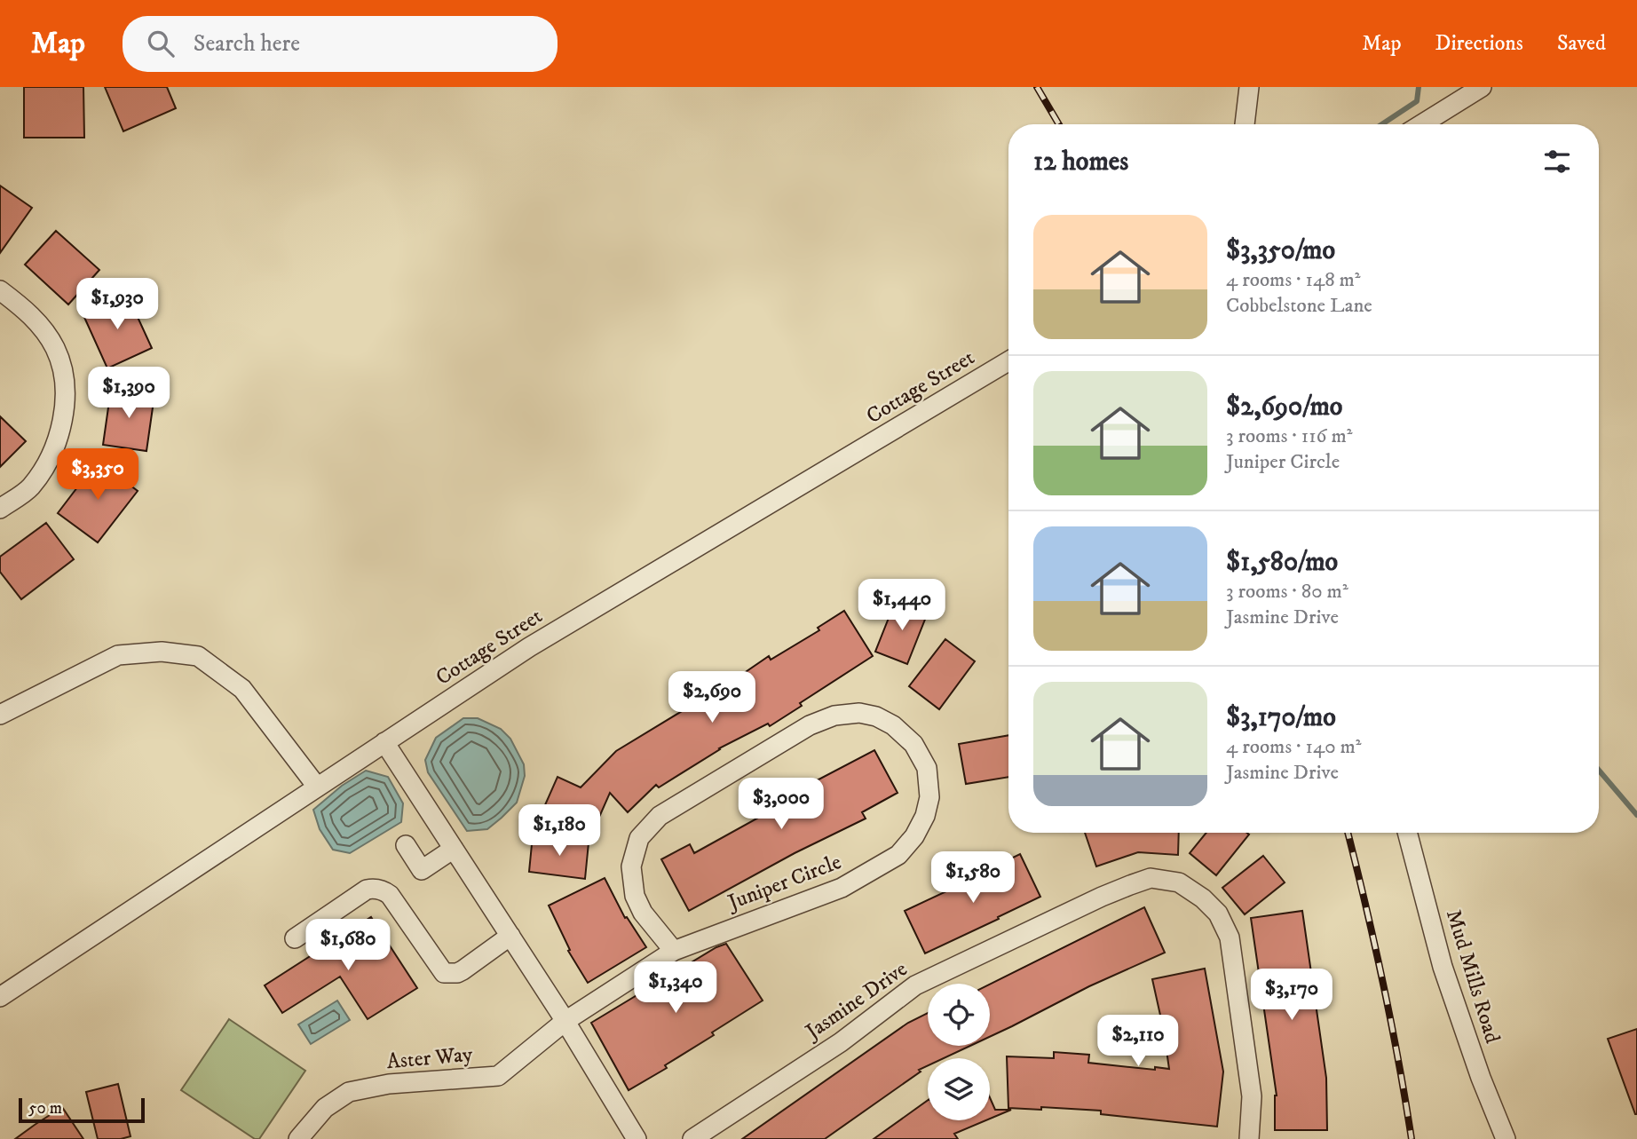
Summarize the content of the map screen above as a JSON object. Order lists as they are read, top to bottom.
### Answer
{
  "streets": {
    "street": [
      "Cottage Street",
      "Juniper Circle",
      "Mud Mills Road",
      "Jasmine Drive",
      "Aster Way"
    ]
  },
  "crossings": [
    ["Juniper Circle", "Aster Way"]
  ],
  "scale_bar": "50 m",
  "page": {
    "header": "Map",
    "search": "Search here",
    "nav": ["Map", "Directions", "Saved"],
    "heading": "12 homes",
    "list": [
      {
        "name": "$3,350/mo",
        "note": "4 rooms · 148 m² · Cobbelstone Lane"
      },
      {
        "name": "$2,690/mo",
        "note": "3 rooms · 116 m² · Juniper Circle"
      },
      {
        "name": "$1,580/mo",
        "note": "3 rooms · 80 m² · Jasmine Drive"
      },
      {
        "name": "$3,170/mo",
        "note": "4 rooms · 140 m² · Jasmine Drive"
      }
    ],
    "price": [
      "$1,930",
      "$1,390",
      "$3,350",
      "$1,440",
      "$2,690",
      "$3,000",
      "$1,180",
      "$1,580",
      "$1,680",
      "$1,340",
      "$3,170",
      "$2,110"
    ],
    "scale": "50 m"
  }
}
